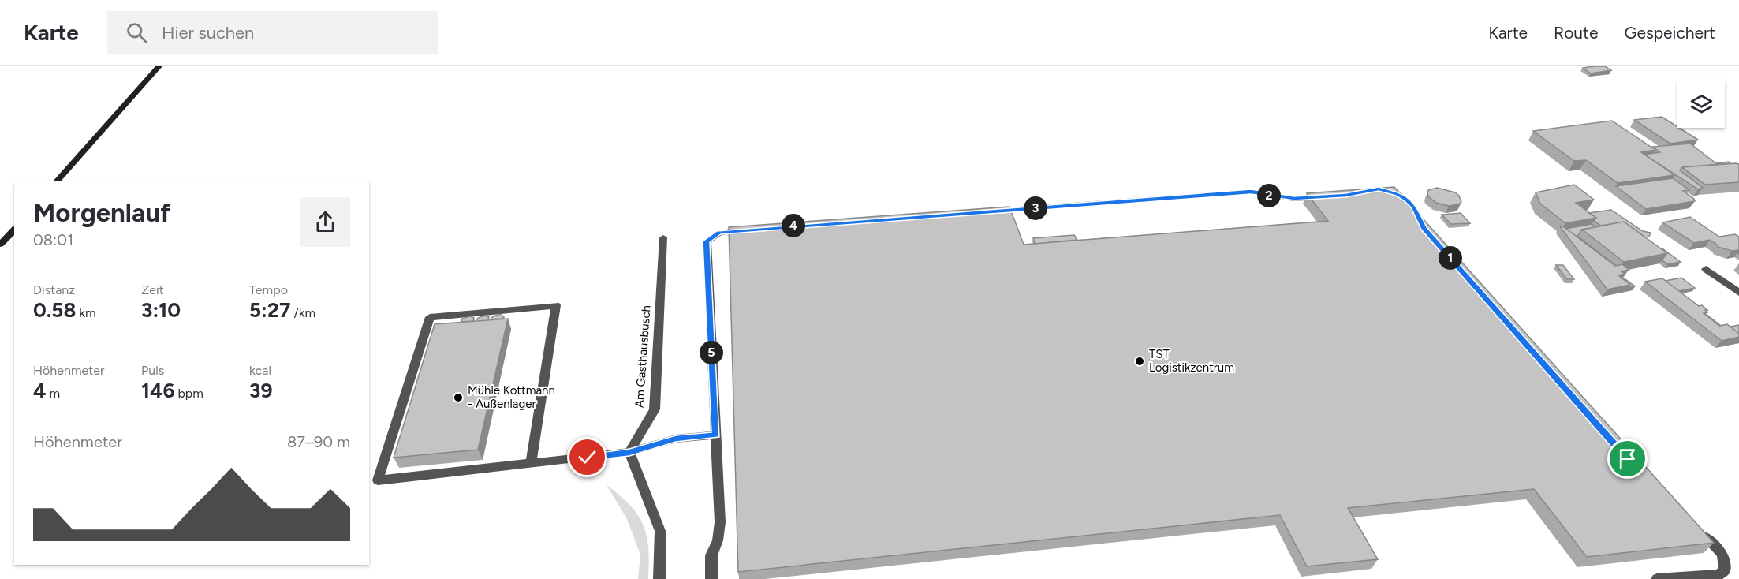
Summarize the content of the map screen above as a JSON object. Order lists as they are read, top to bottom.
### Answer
{
  "streets": {
    "street": ["Am Gasthausbusch"]
  },
  "places": ["TST Logistikzentrum", "Mühle Kottmann - Außenlager"],
  "page": {
    "header": "Karte",
    "search": "Hier suchen",
    "nav": ["Karte", "Route", "Gespeichert"],
    "heading": ["Morgenlauf", "08:01"],
    "pins": [
      "2",
      "3",
      "4",
      "1",
      "5"
    ],
    "stats": [
      ["Distanz", "0.58 km"],
      ["Zeit", "3:10"],
      ["Tempo", "5:27 /km"],
      ["Höhenmeter", "4 m"],
      ["Puls", "146 bpm"],
      ["kcal", "39"]
    ],
    "chart": ["Höhenmeter", "87–90 m"]
  }
}
